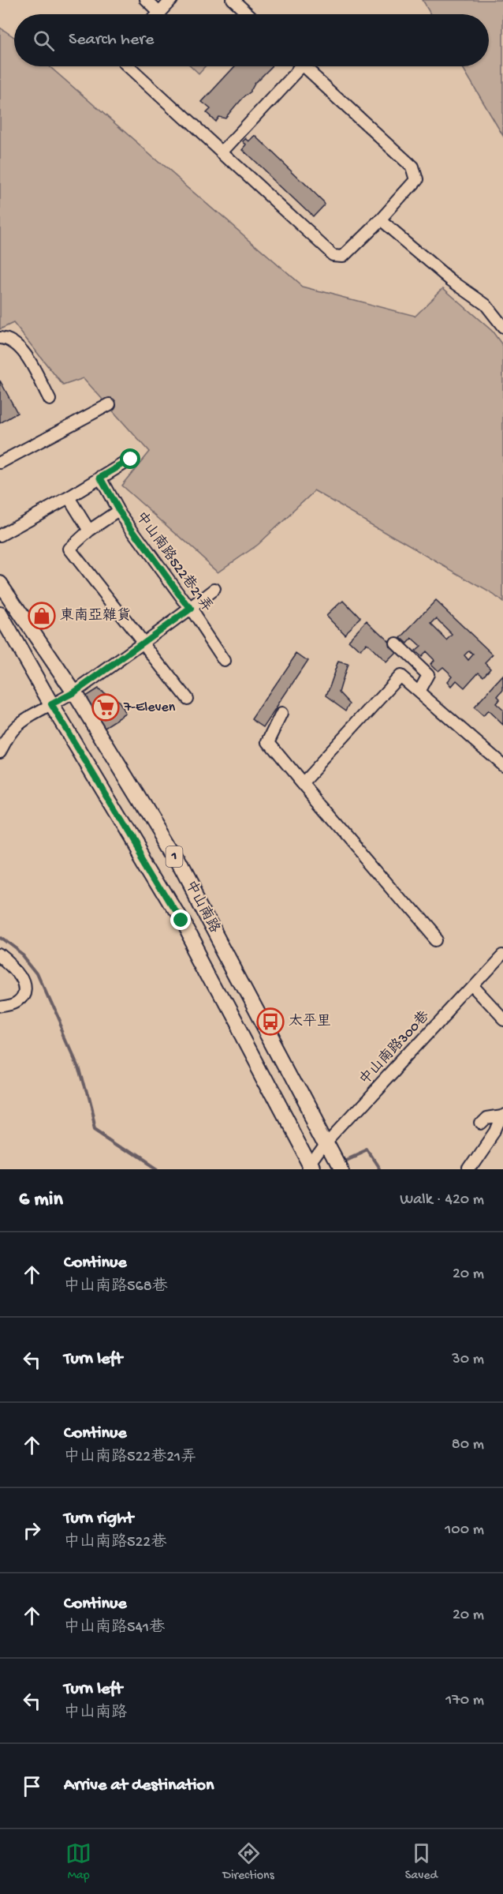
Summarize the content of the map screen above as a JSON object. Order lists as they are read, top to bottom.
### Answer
{
  "streets": {
    "main road": ["1", "中山南路"],
    "street": ["中山南路522巷21弄", "中山南路300巷"]
  },
  "crossings": [
    ["中山南路", "中山南路300巷"]
  ],
  "places": {
    "shop": ["東南亞雜貨"],
    "supermarket": ["7-Eleven"],
    "bus stop": ["太平里"]
  },
  "page": {
    "search": "Search here",
    "heading": ["6 min", "Walk · 420 m"],
    "list": [
      ["Continue", "中山南路568巷", "20 m"],
      ["Turn left", "30 m"],
      ["Continue", "中山南路522巷21弄", "80 m"],
      ["Turn right", "中山南路522巷", "100 m"],
      ["Continue", "中山南路541巷", "20 m"],
      ["Turn left", "中山南路", "170 m"],
      "Arrive at destination"
    ],
    "nav": ["Map", "Directions", "Saved"]
  }
}
